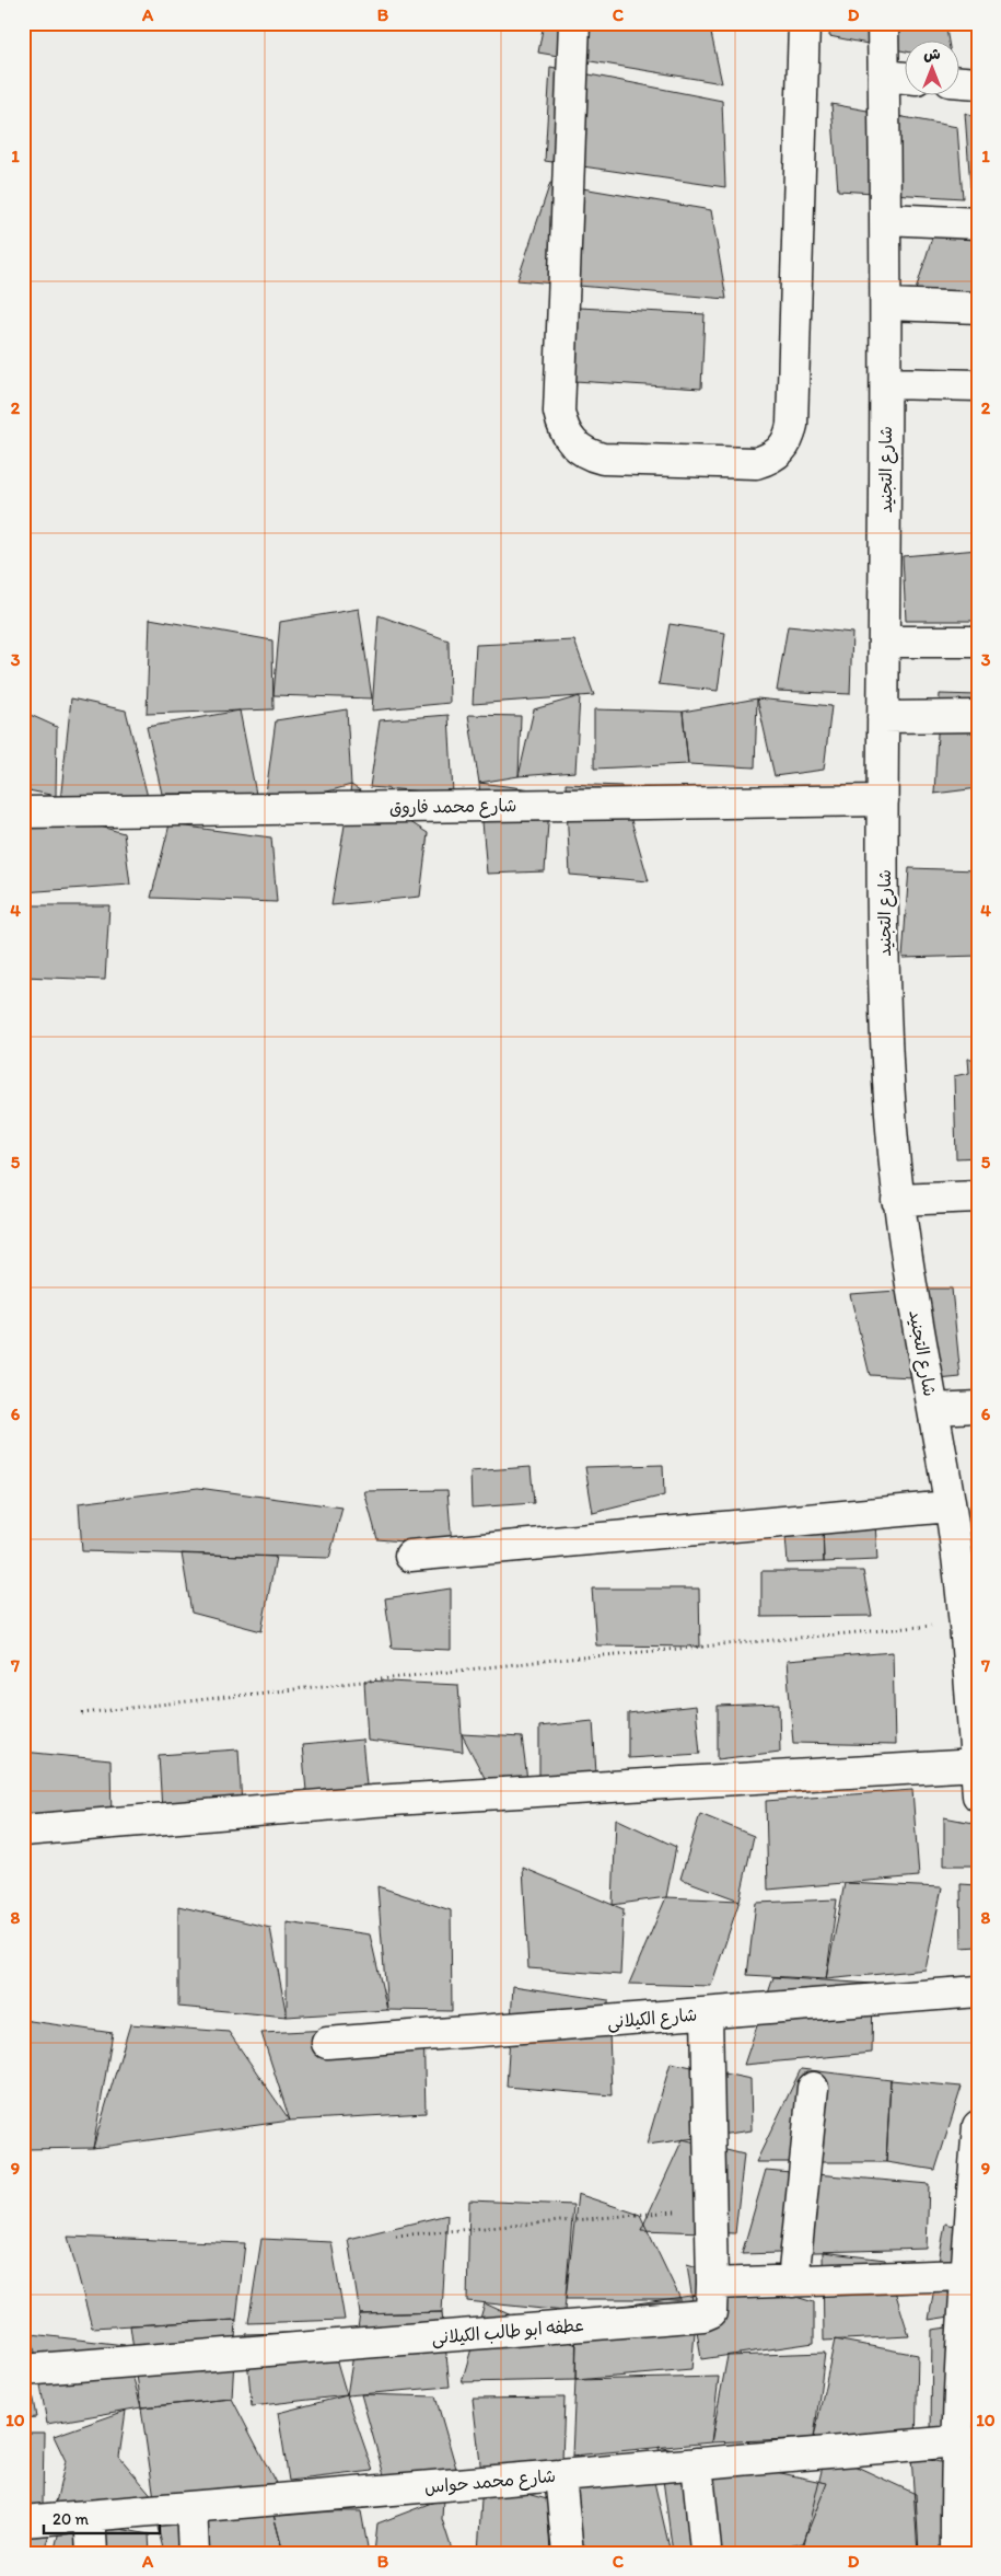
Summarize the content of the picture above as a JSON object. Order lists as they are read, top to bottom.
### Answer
{
  "streets": {
    "street": [
      "شارع التجنيد",
      "شارع محمد فاروق",
      "شارع الكيلانى",
      "عطفه ابو طالب الكيلانى",
      "شارع محمد حواس"
    ]
  },
  "crossings": [
    ["شارع التجنيد", "شارع محمد فاروق"]
  ],
  "scale_bar": "20 m",
  "north": "top",
  "grid": {
    "columns": [
      "A",
      "B",
      "C",
      "D"
    ],
    "rows": [
      "1",
      "2",
      "3",
      "4",
      "5",
      "6",
      "7",
      "8",
      "9",
      "10"
    ]
  }
}
